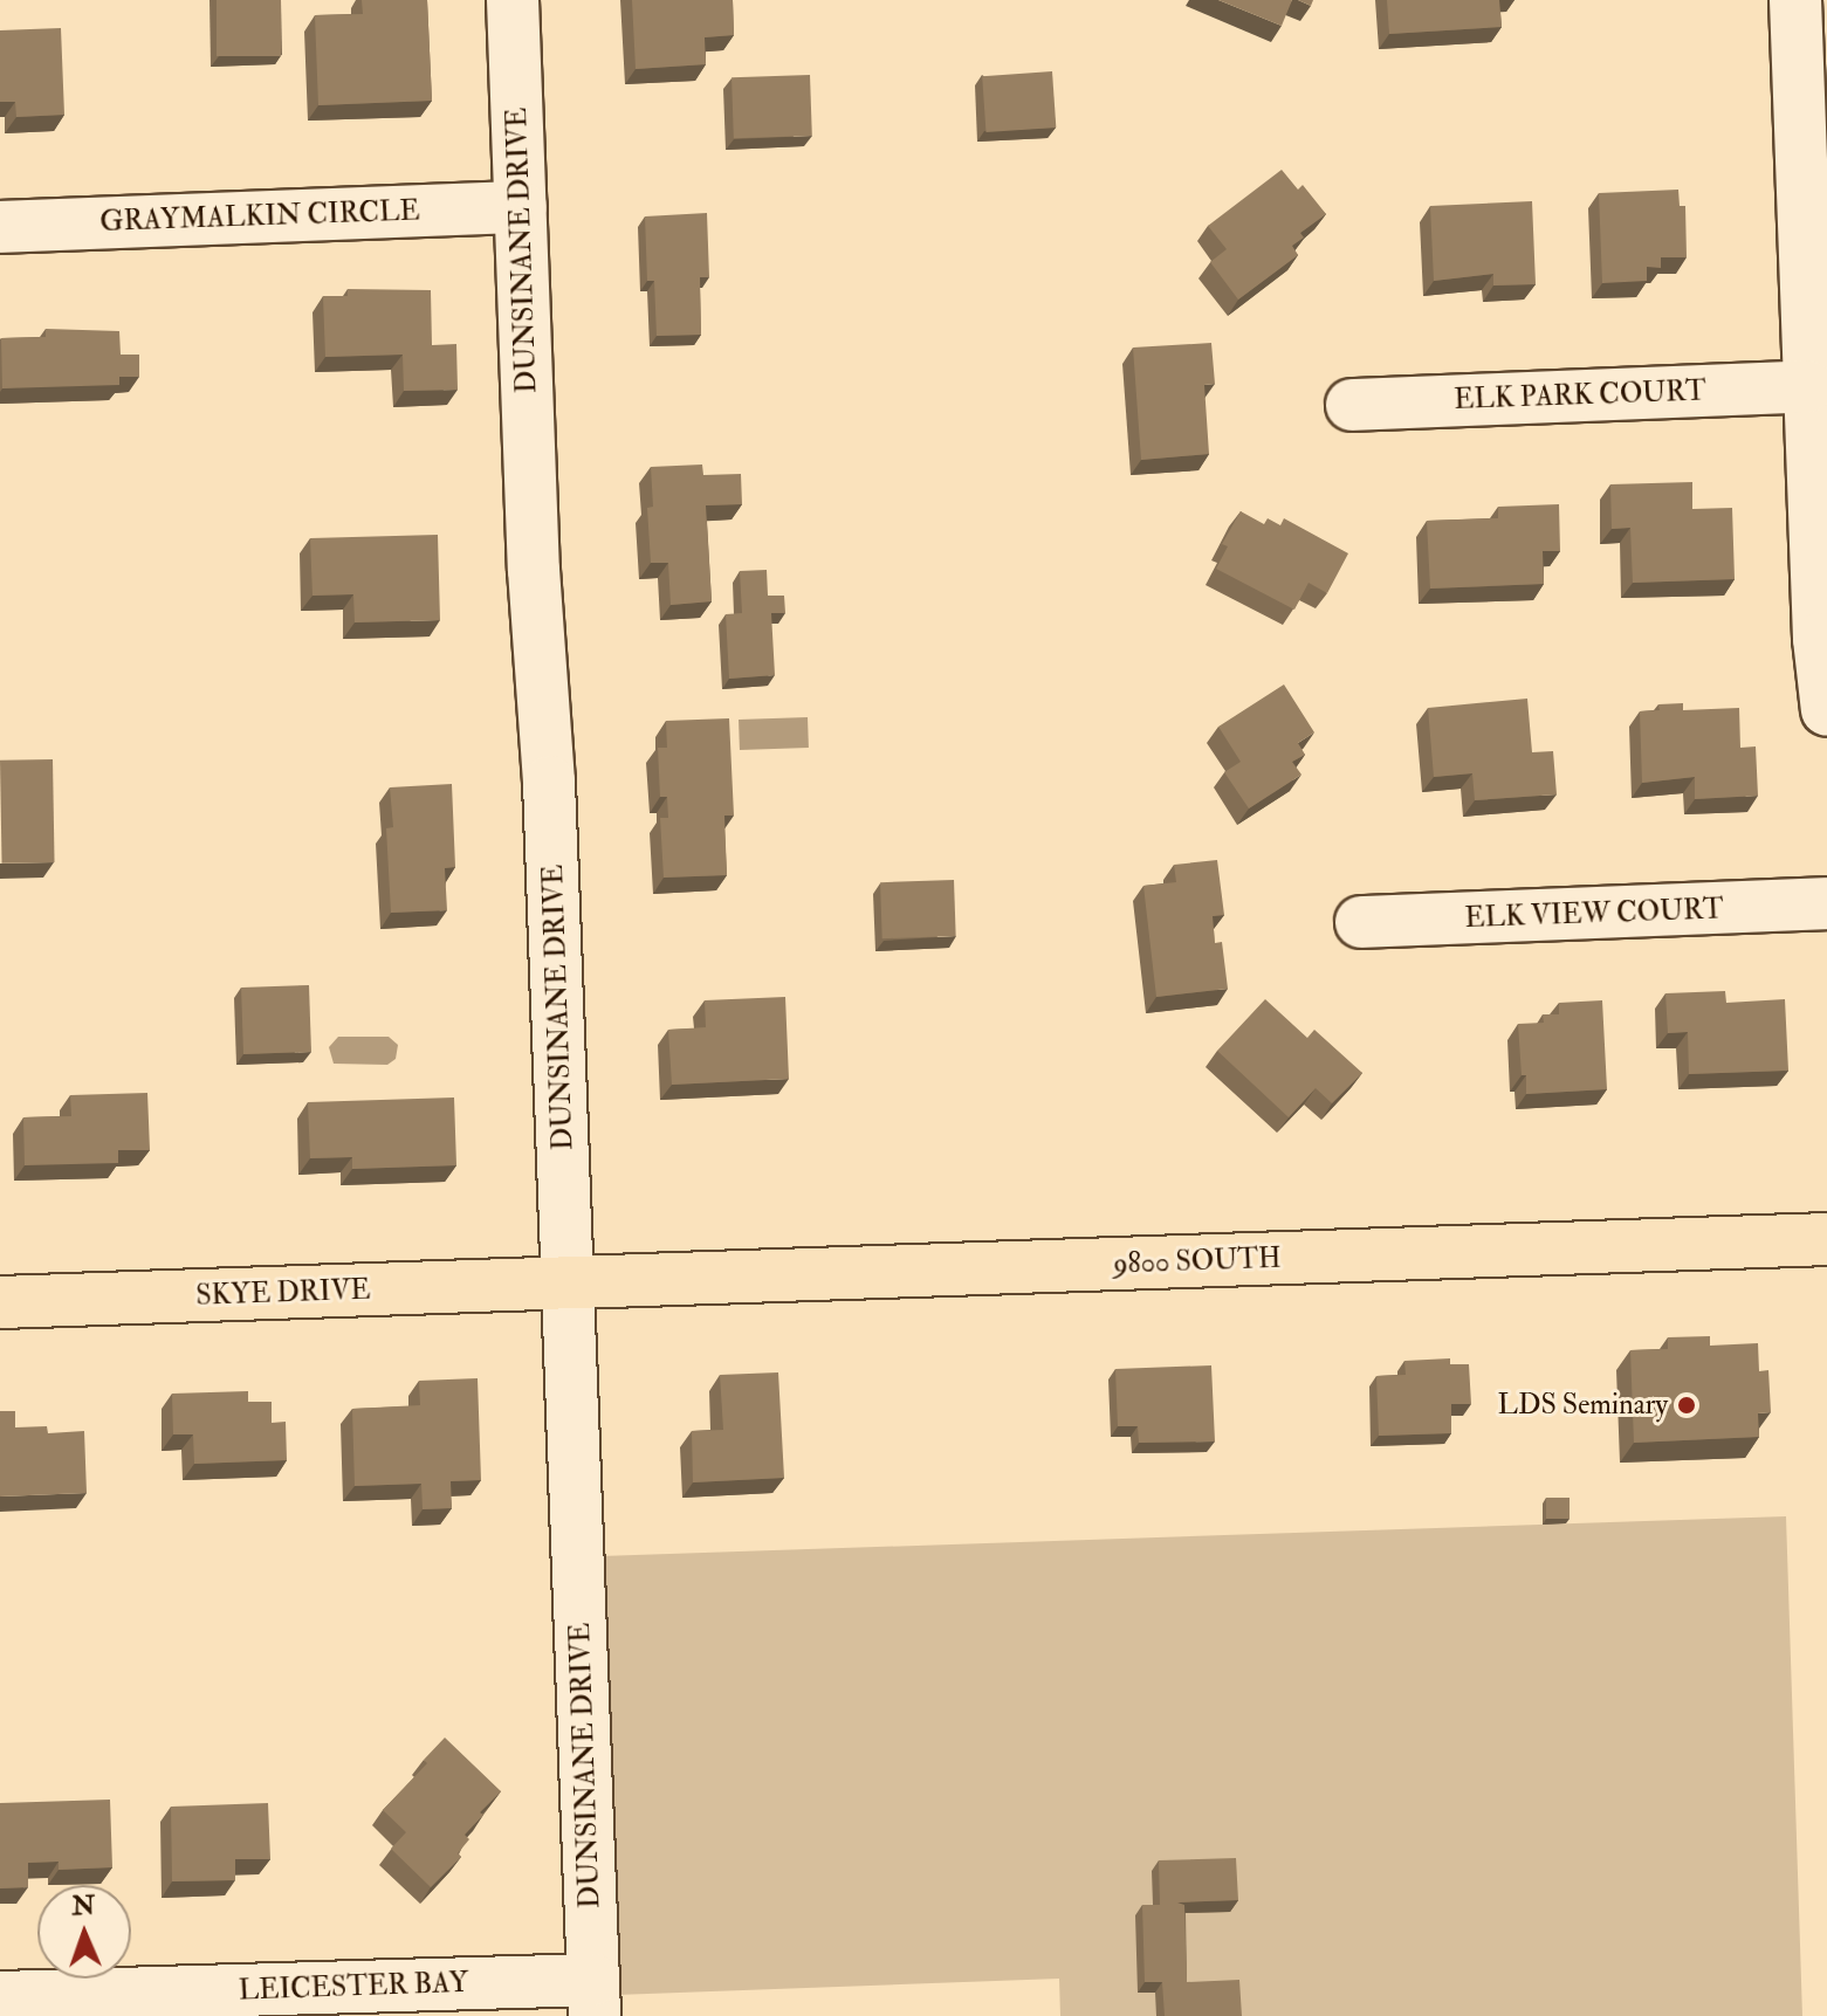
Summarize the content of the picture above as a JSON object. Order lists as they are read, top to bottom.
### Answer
{
  "streets": {
    "main road": ["9800 SOUTH", "SKYE DRIVE"],
    "street": [
      "GRAYMALKIN CIRCLE",
      "DUNSINANE DRIVE",
      "ELK PARK COURT",
      "ELK VIEW COURT",
      "LEICESTER BAY"
    ]
  },
  "crossings": [
    ["GRAYMALKIN CIRCLE", "DUNSINANE DRIVE"],
    ["DUNSINANE DRIVE", "9800 SOUTH"],
    ["DUNSINANE DRIVE", "SKYE DRIVE"],
    ["DUNSINANE DRIVE", "LEICESTER BAY"],
    ["9800 SOUTH", "SKYE DRIVE"]
  ],
  "places": ["LDS Seminary"],
  "north": "top"
}
